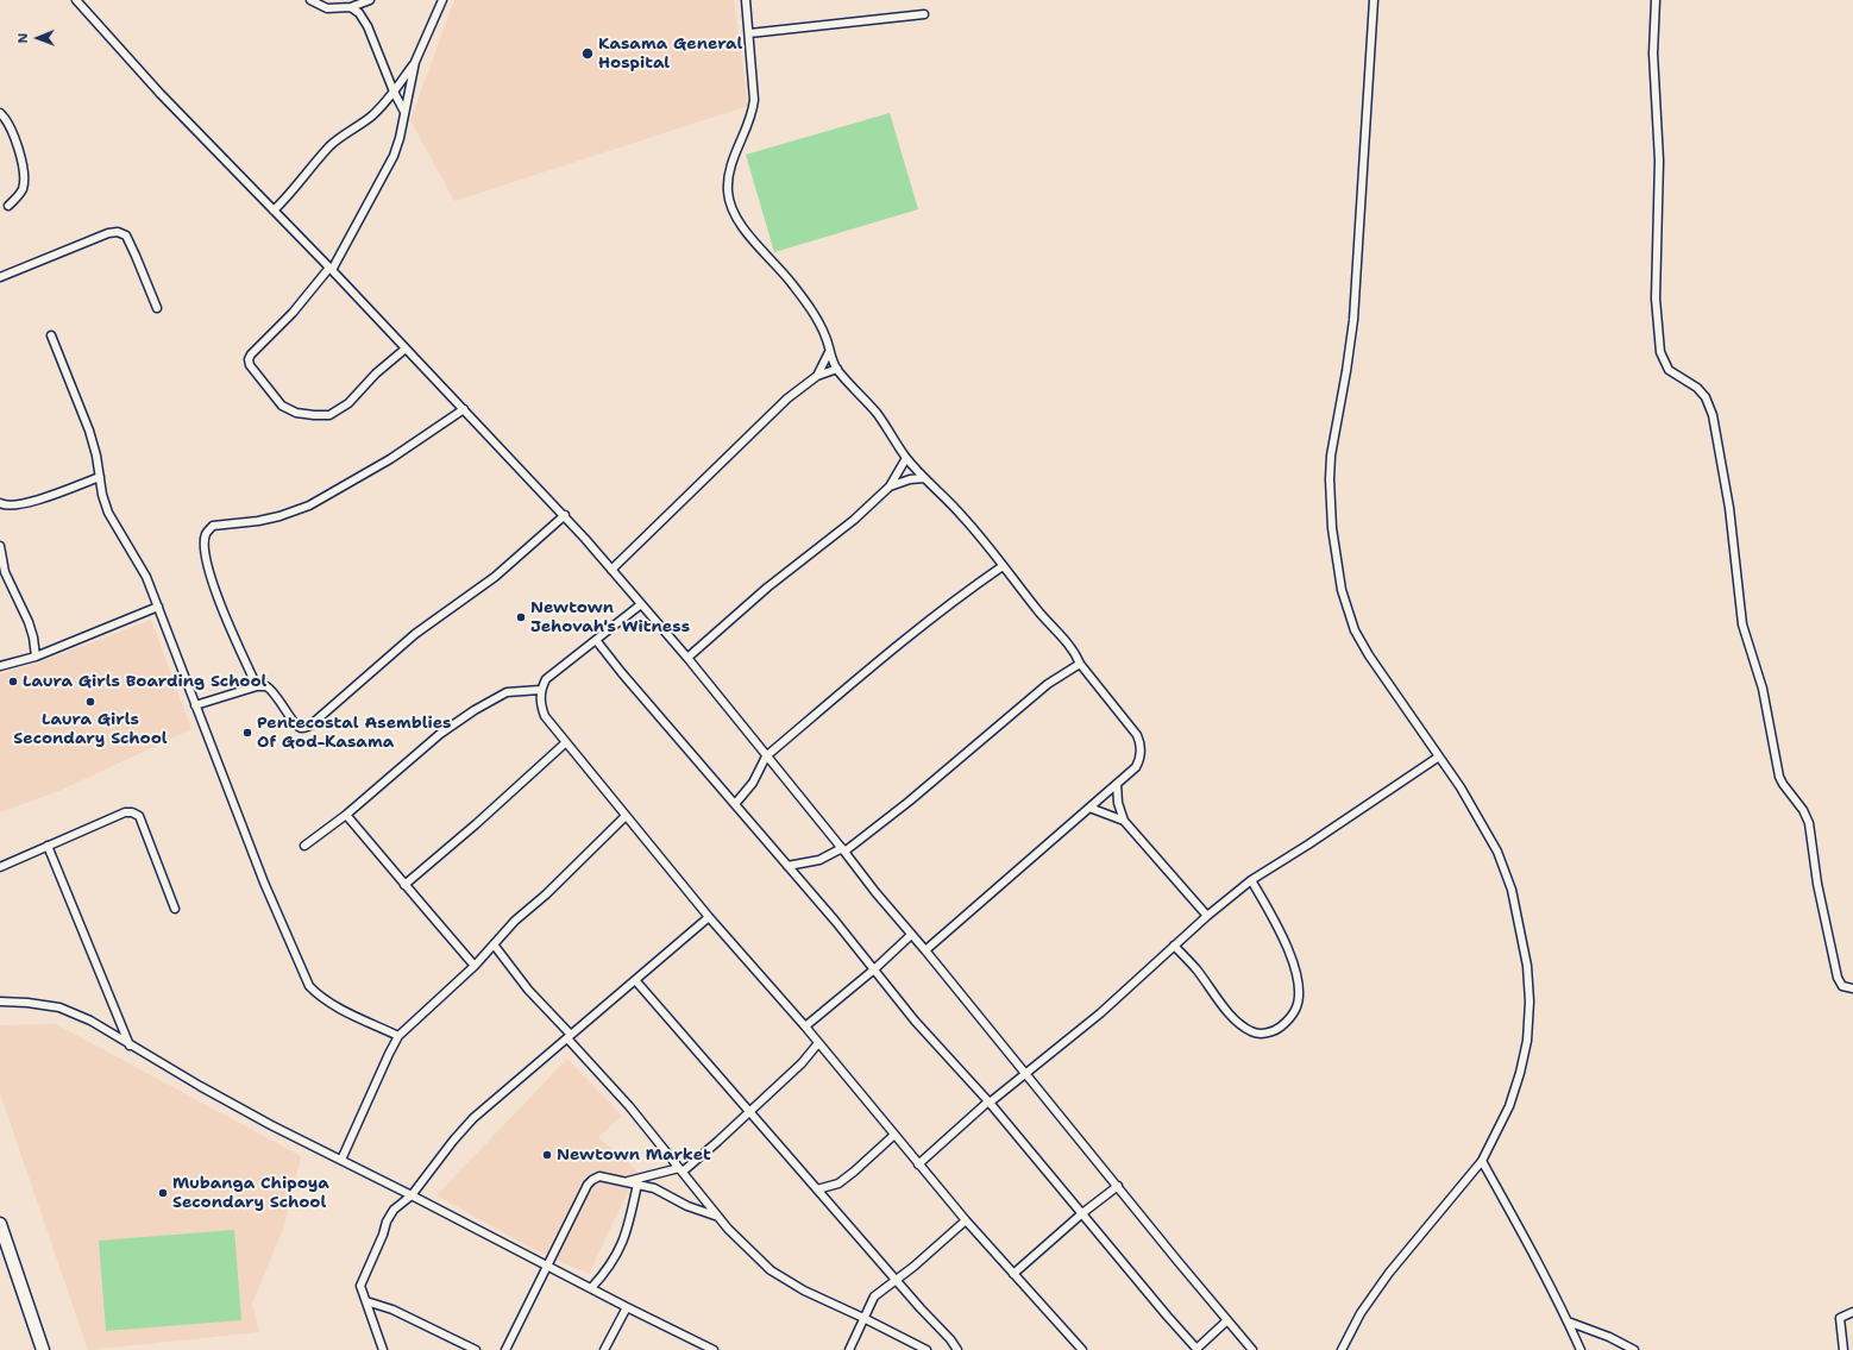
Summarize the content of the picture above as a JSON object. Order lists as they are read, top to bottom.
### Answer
{
  "places": [
    "Kasama General Hospital",
    "Newtown Jehovah's Witness",
    "Laura Girls Boarding School",
    "Laura Girls Secondary School",
    "Pentecostal Asemblies Of God-Kasama",
    "Newtown Market",
    "Mubanga Chipoya Secondary School"
  ],
  "north": "left"
}
